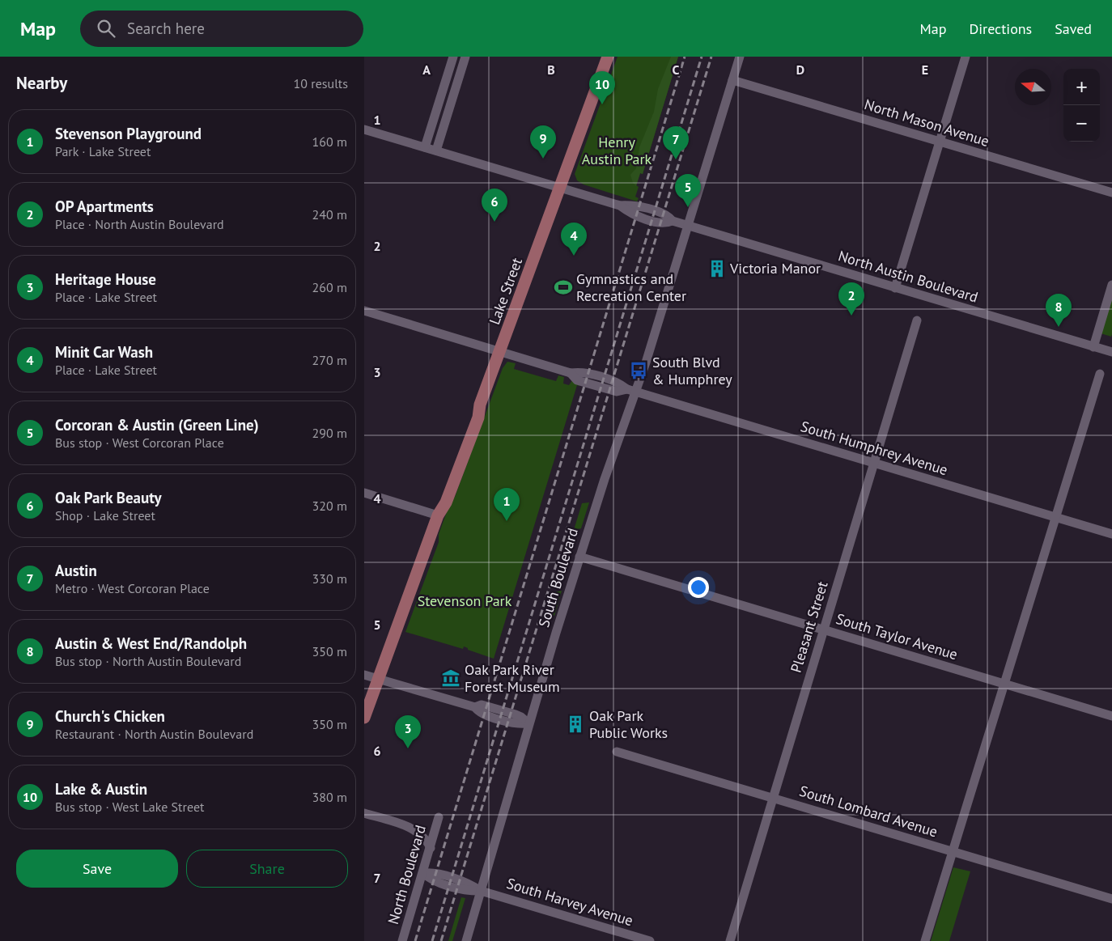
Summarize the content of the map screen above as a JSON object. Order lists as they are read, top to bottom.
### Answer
{
  "streets": {
    "main road": ["Lake Street"],
    "street": [
      "North Mason Avenue",
      "North Austin Boulevard",
      "South Humphrey Avenue",
      "South Boulevard",
      "Pleasant Street",
      "South Taylor Avenue",
      "South Lombard Avenue",
      "North Boulevard",
      "South Harvey Avenue"
    ]
  },
  "crossings": [
    ["North Mason Avenue", "South Boulevard"],
    ["North Austin Boulevard", "Lake Street"],
    ["North Austin Boulevard", "South Boulevard"],
    ["Lake Street", "South Humphrey Avenue"],
    ["South Humphrey Avenue", "South Boulevard"],
    ["South Humphrey Avenue", "Pleasant Street"],
    ["South Boulevard", "South Taylor Avenue"],
    ["South Boulevard", "South Harvey Avenue"],
    ["Pleasant Street", "South Taylor Avenue"],
    ["Pleasant Street", "South Lombard Avenue"],
    ["North Boulevard", "South Harvey Avenue"]
  ],
  "parks": ["Henry Austin Park", "Stevenson Park"],
  "places": {
    "building": ["Victoria Manor", "Oak Park Public Works"],
    "sports": ["Gymnastics and Recreation Center"],
    "bus stop": ["South Blvd & Humphrey"],
    "museum": ["Oak Park River Forest Museum"]
  },
  "north": "left",
  "page": {
    "header": "Map",
    "search": "Search here",
    "nav": ["Map", "Directions", "Saved"],
    "heading": ["Nearby", "10 results"],
    "map_buttons": ["+", "−"],
    "pins": [
      "10",
      "9",
      "7",
      "5",
      "6",
      "4",
      "2",
      "8",
      "1",
      "3"
    ],
    "list": [
      {
        "mark": "1",
        "name": "Stevenson Playground",
        "note": "Park · Lake Street",
        "value": "160 m"
      },
      {
        "mark": "2",
        "name": "OP Apartments",
        "note": "Place · North Austin Boulevard",
        "value": "240 m"
      },
      {
        "mark": "3",
        "name": "Heritage House",
        "note": "Place · Lake Street",
        "value": "260 m"
      },
      {
        "mark": "4",
        "name": "Minit Car Wash",
        "note": "Place · Lake Street",
        "value": "270 m"
      },
      {
        "mark": "5",
        "name": "Corcoran & Austin (Green Line)",
        "note": "Bus stop · West Corcoran Place",
        "value": "290 m"
      },
      {
        "mark": "6",
        "name": "Oak Park Beauty",
        "note": "Shop · Lake Street",
        "value": "320 m"
      },
      {
        "mark": "7",
        "name": "Austin",
        "note": "Metro · West Corcoran Place",
        "value": "330 m"
      },
      {
        "mark": "8",
        "name": "Austin & West End/Randolph",
        "note": "Bus stop · North Austin Boulevard",
        "value": "350 m"
      },
      {
        "mark": "9",
        "name": "Church's Chicken",
        "note": "Restaurant · North Austin Boulevard",
        "value": "350 m"
      },
      {
        "mark": "10",
        "name": "Lake & Austin",
        "note": "Bus stop · West Lake Street",
        "value": "380 m"
      }
    ],
    "buttons": ["Save", "Share"]
  },
  "grid": {
    "columns": [
      "A",
      "B",
      "C",
      "D",
      "E"
    ],
    "rows": [
      "1",
      "2",
      "3",
      "4",
      "5",
      "6",
      "7"
    ]
  }
}
